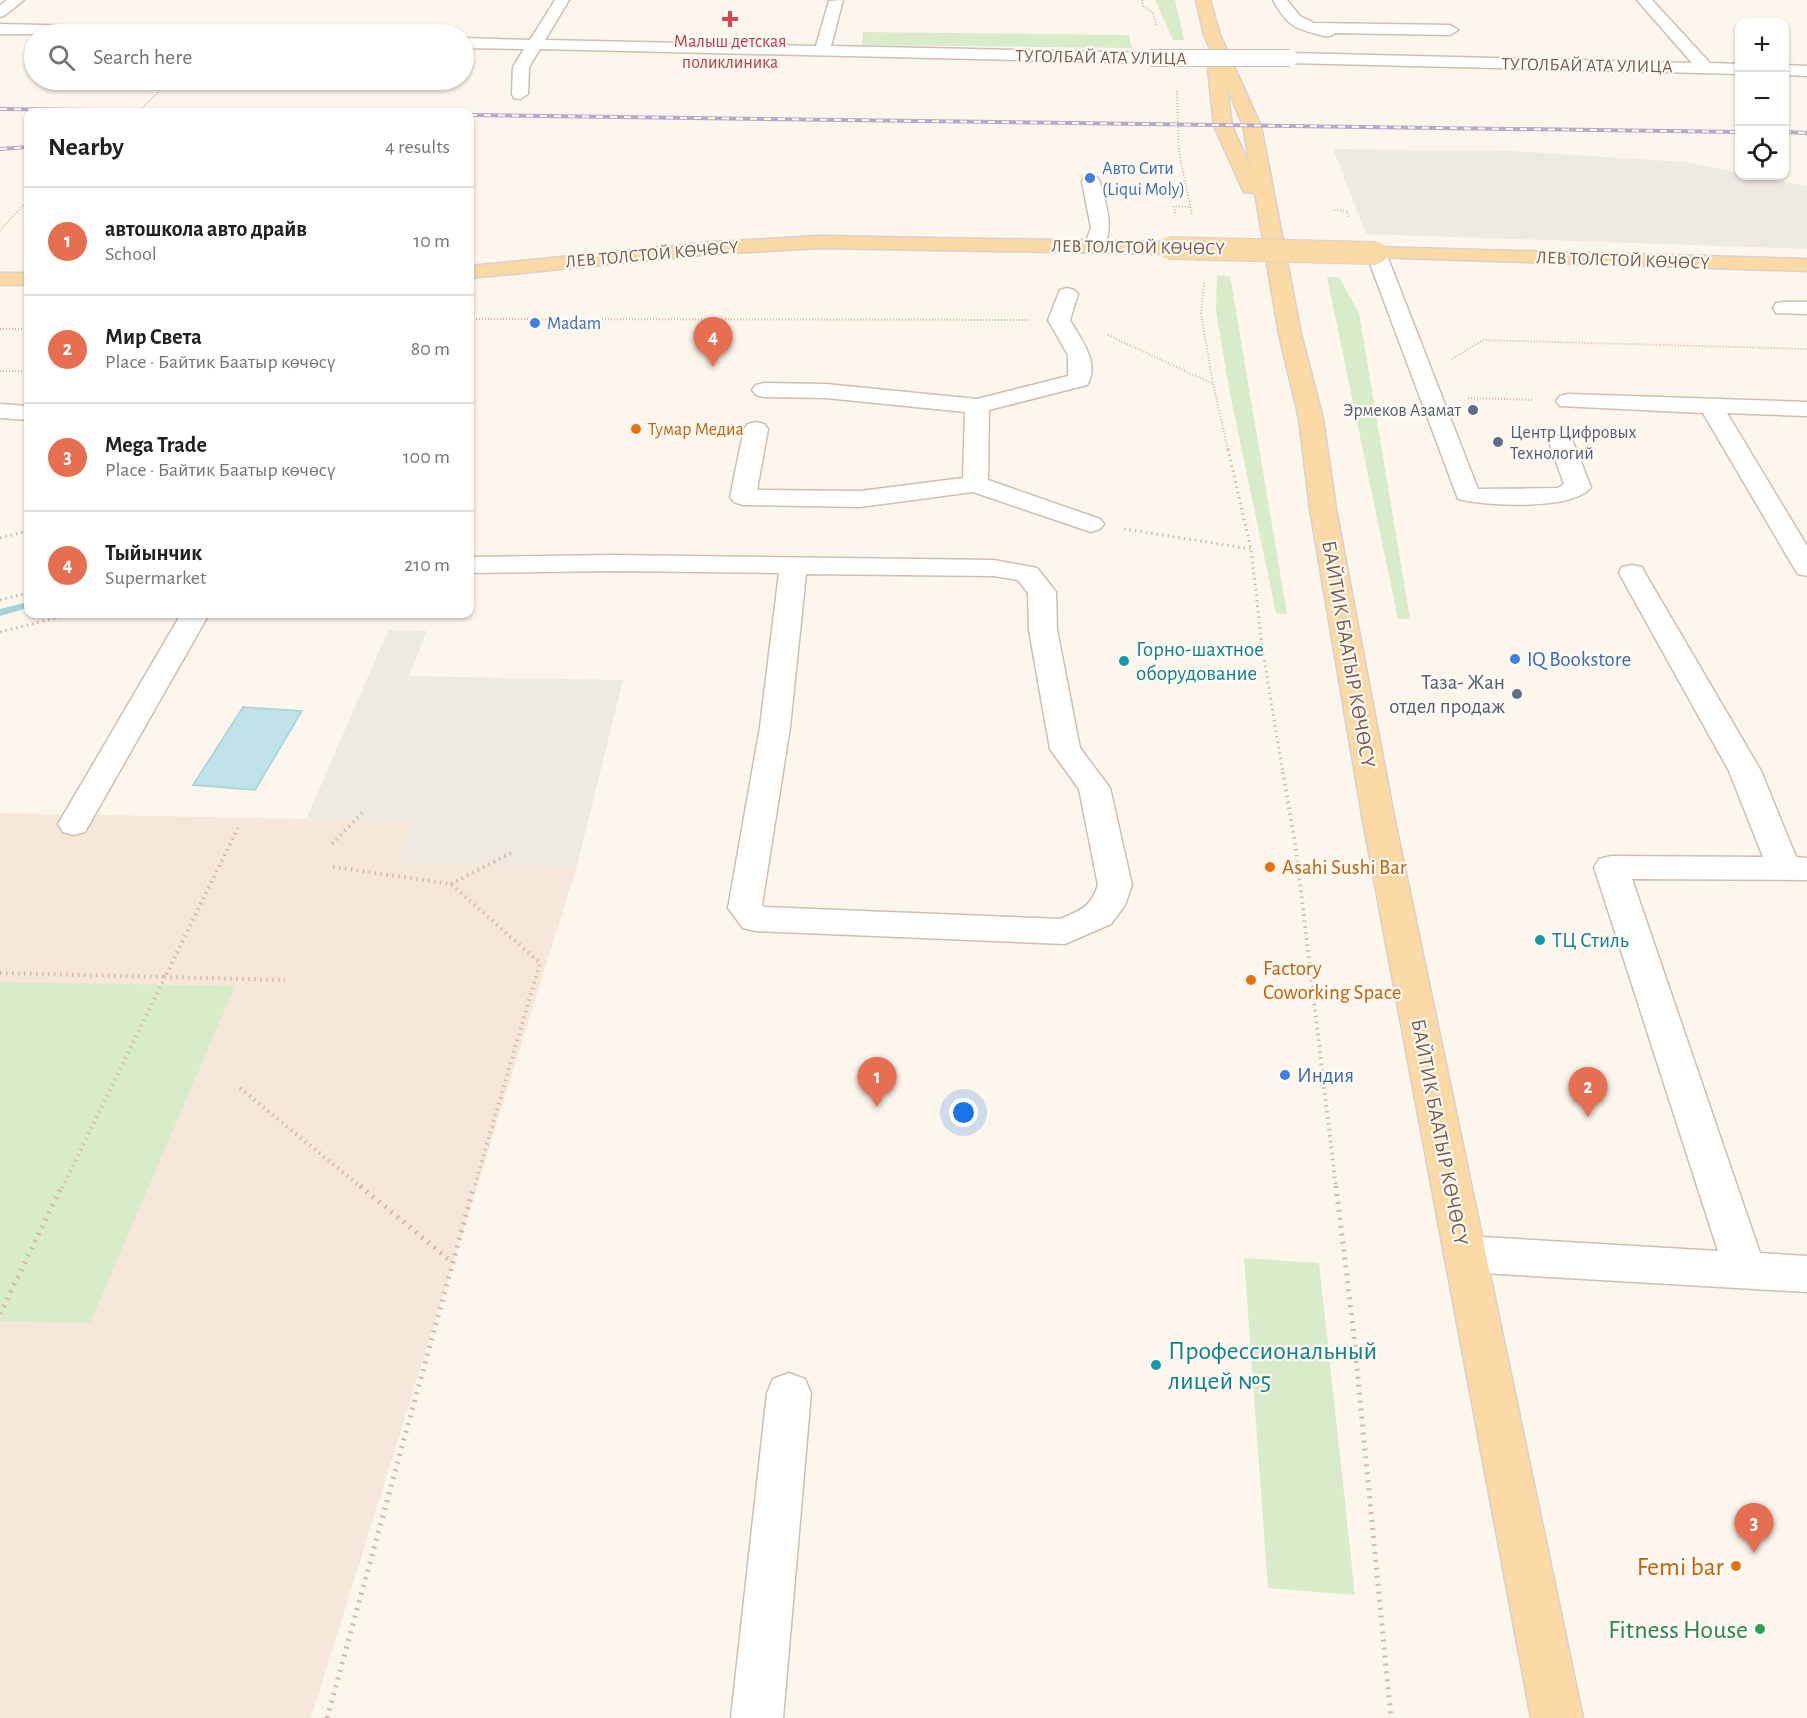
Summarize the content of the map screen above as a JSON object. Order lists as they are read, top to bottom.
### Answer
{
  "streets": {
    "main road": ["ЛЕВ ТОЛСТОЙ КӨЧӨСҮ", "БАЙТИК БААТЫР КӨЧӨСҮ"],
    "street": ["ТУГОЛБАЙ АТА УЛИЦА"]
  },
  "places": {
    "health": ["Малыш детская поликлиника"],
    "other": [
      "Авто Сити (Liqui Moly)",
      "Madam",
      "Эрмеков Азамат",
      "Тумар Медиа",
      "Центр Цифровых Технологий",
      "IQ Bookstore",
      "Горно-шахтное оборудование",
      "Таза- Жан отдел продаж",
      "Asahi Sushi Bar",
      "ТЦ Стиль",
      "Factory Coworking Space",
      "Индия",
      "Профессиональный лицей №5",
      "Femi bar",
      "Fitness House"
    ]
  },
  "page": {
    "map_buttons": ["+", "−"],
    "search": "Search here",
    "heading": ["Nearby", "4 results"],
    "list": [
      {
        "mark": "1",
        "name": "автошкола авто драйв",
        "note": "School",
        "value": "10 m"
      },
      {
        "mark": "2",
        "name": "Мир Света",
        "note": "Place · Байтик Баатыр көчөсү",
        "value": "80 m"
      },
      {
        "mark": "3",
        "name": "Mega Trade",
        "note": "Place · Байтик Баатыр көчөсү",
        "value": "100 m"
      },
      {
        "mark": "4",
        "name": "Тыйынчик",
        "note": "Supermarket",
        "value": "210 m"
      }
    ],
    "pins": [
      "4",
      "1",
      "2",
      "3"
    ]
  }
}
